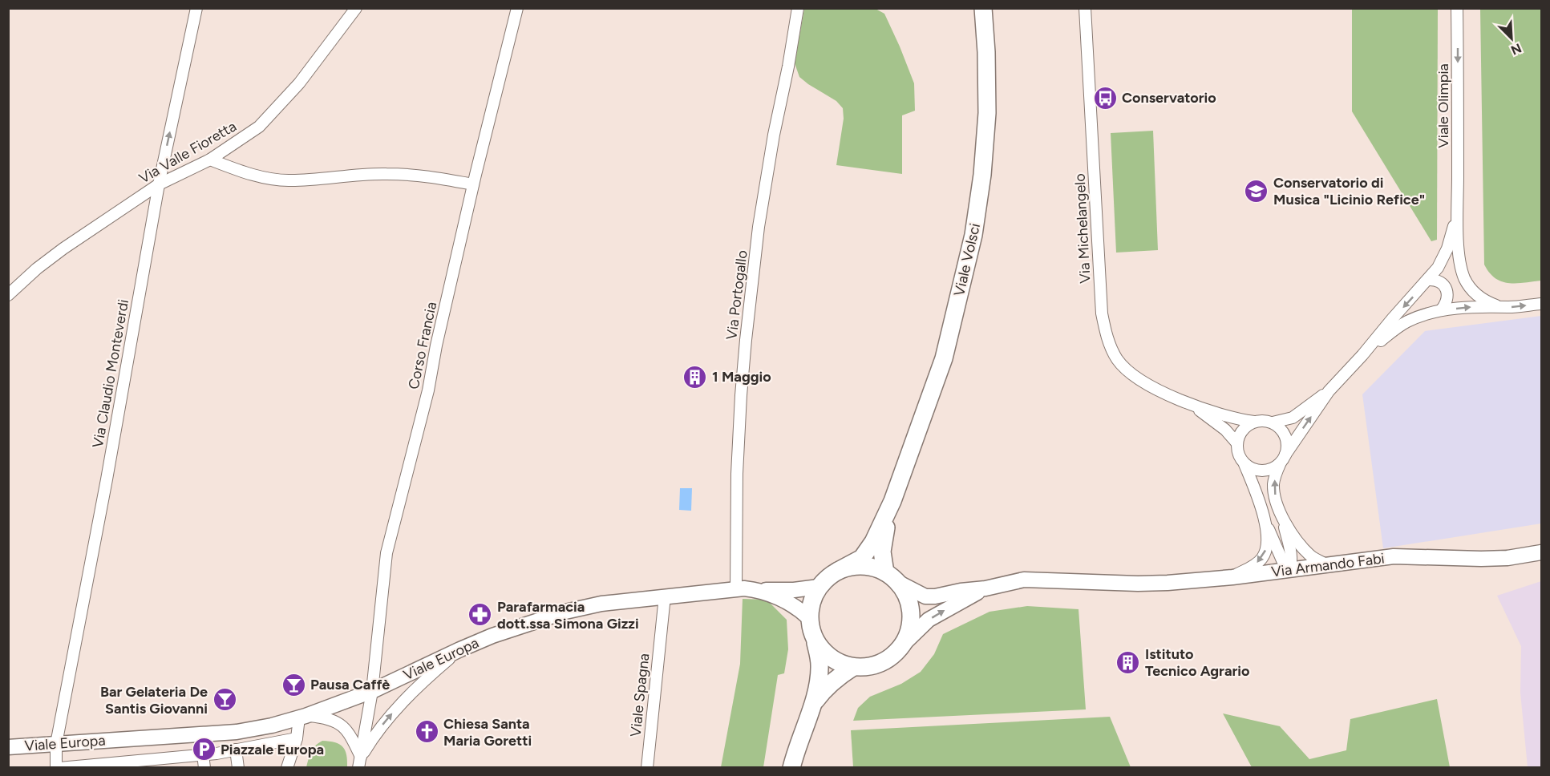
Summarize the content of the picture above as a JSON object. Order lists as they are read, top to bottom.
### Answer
{
  "streets": {
    "main road": ["Viale Volsci"],
    "street": [
      "Viale Olimpia",
      "Via Valle Fioretta",
      "Via Michelangelo",
      "Via Portogallo",
      "Corso Francia",
      "Via Claudio Monteverdi",
      "Via Armando Fabi",
      "Viale Europa",
      "Viale Spagna"
    ]
  },
  "crossings": [
    ["Viale Olimpia", "Via Michelangelo"],
    ["Viale Olimpia", "Via Armando Fabi"],
    ["Via Valle Fioretta", "Via Claudio Monteverdi"],
    ["Via Portogallo", "Viale Europa"],
    ["Corso Francia", "Viale Europa"],
    ["Via Claudio Monteverdi", "Viale Europa"],
    ["Viale Europa", "Viale Spagna"]
  ],
  "places": {
    "bus stop": ["Conservatorio"],
    "school or university": ["Conservatorio di Musica \"Licinio Refice\""],
    "building": ["1 Maggio", "Istituto Tecnico Agrario"],
    "pharmacy": ["Parafarmacia dott.ssa Simona Gizzi"],
    "bar": ["Pausa Caffè", "Bar Gelateria De Santis Giovanni"],
    "church": ["Chiesa Santa Maria Goretti"],
    "parking": ["Piazzale Europa"]
  },
  "north": "bottom right"
}
